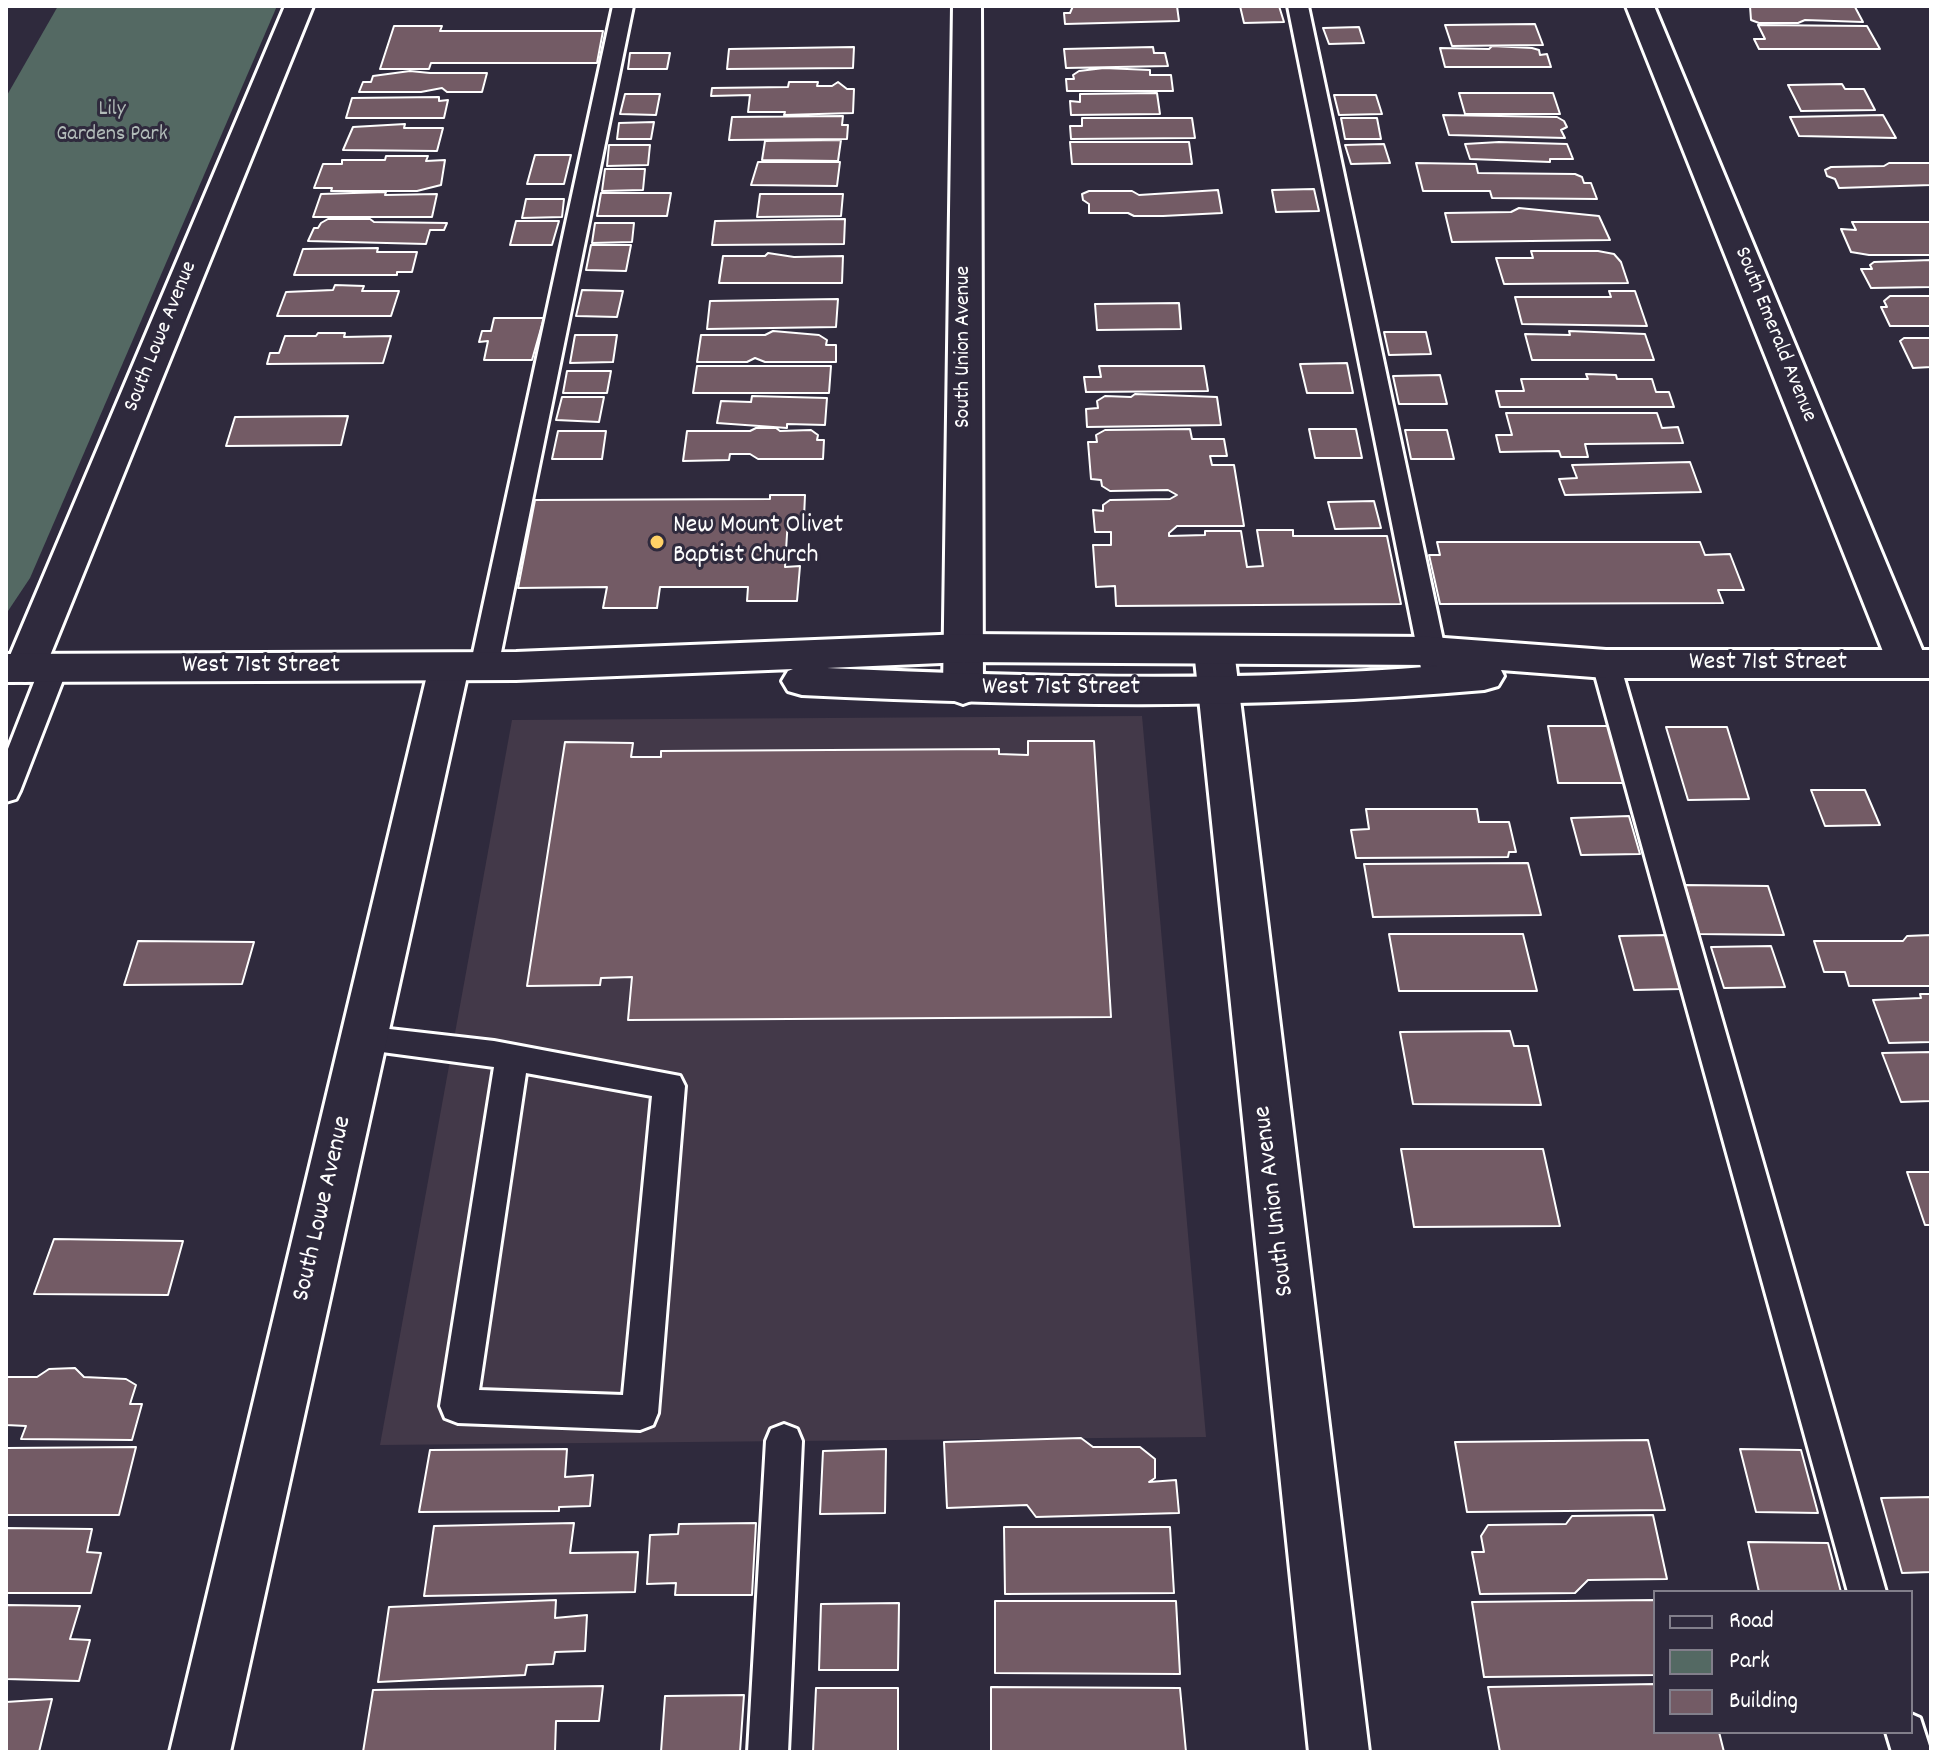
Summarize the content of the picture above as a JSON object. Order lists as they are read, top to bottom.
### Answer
{
  "streets": {
    "street": [
      "South Emerald Avenue",
      "South Lowe Avenue",
      "South Union Avenue",
      "West 71st Street"
    ]
  },
  "crossings": [
    ["South Emerald Avenue", "West 71st Street"],
    ["South Lowe Avenue", "West 71st Street"],
    ["South Union Avenue", "West 71st Street"]
  ],
  "parks": ["Lily Gardens Park"],
  "places": ["New Mount Olivet Baptist Church"],
  "legend": ["Road", "Park", "Building"]
}
